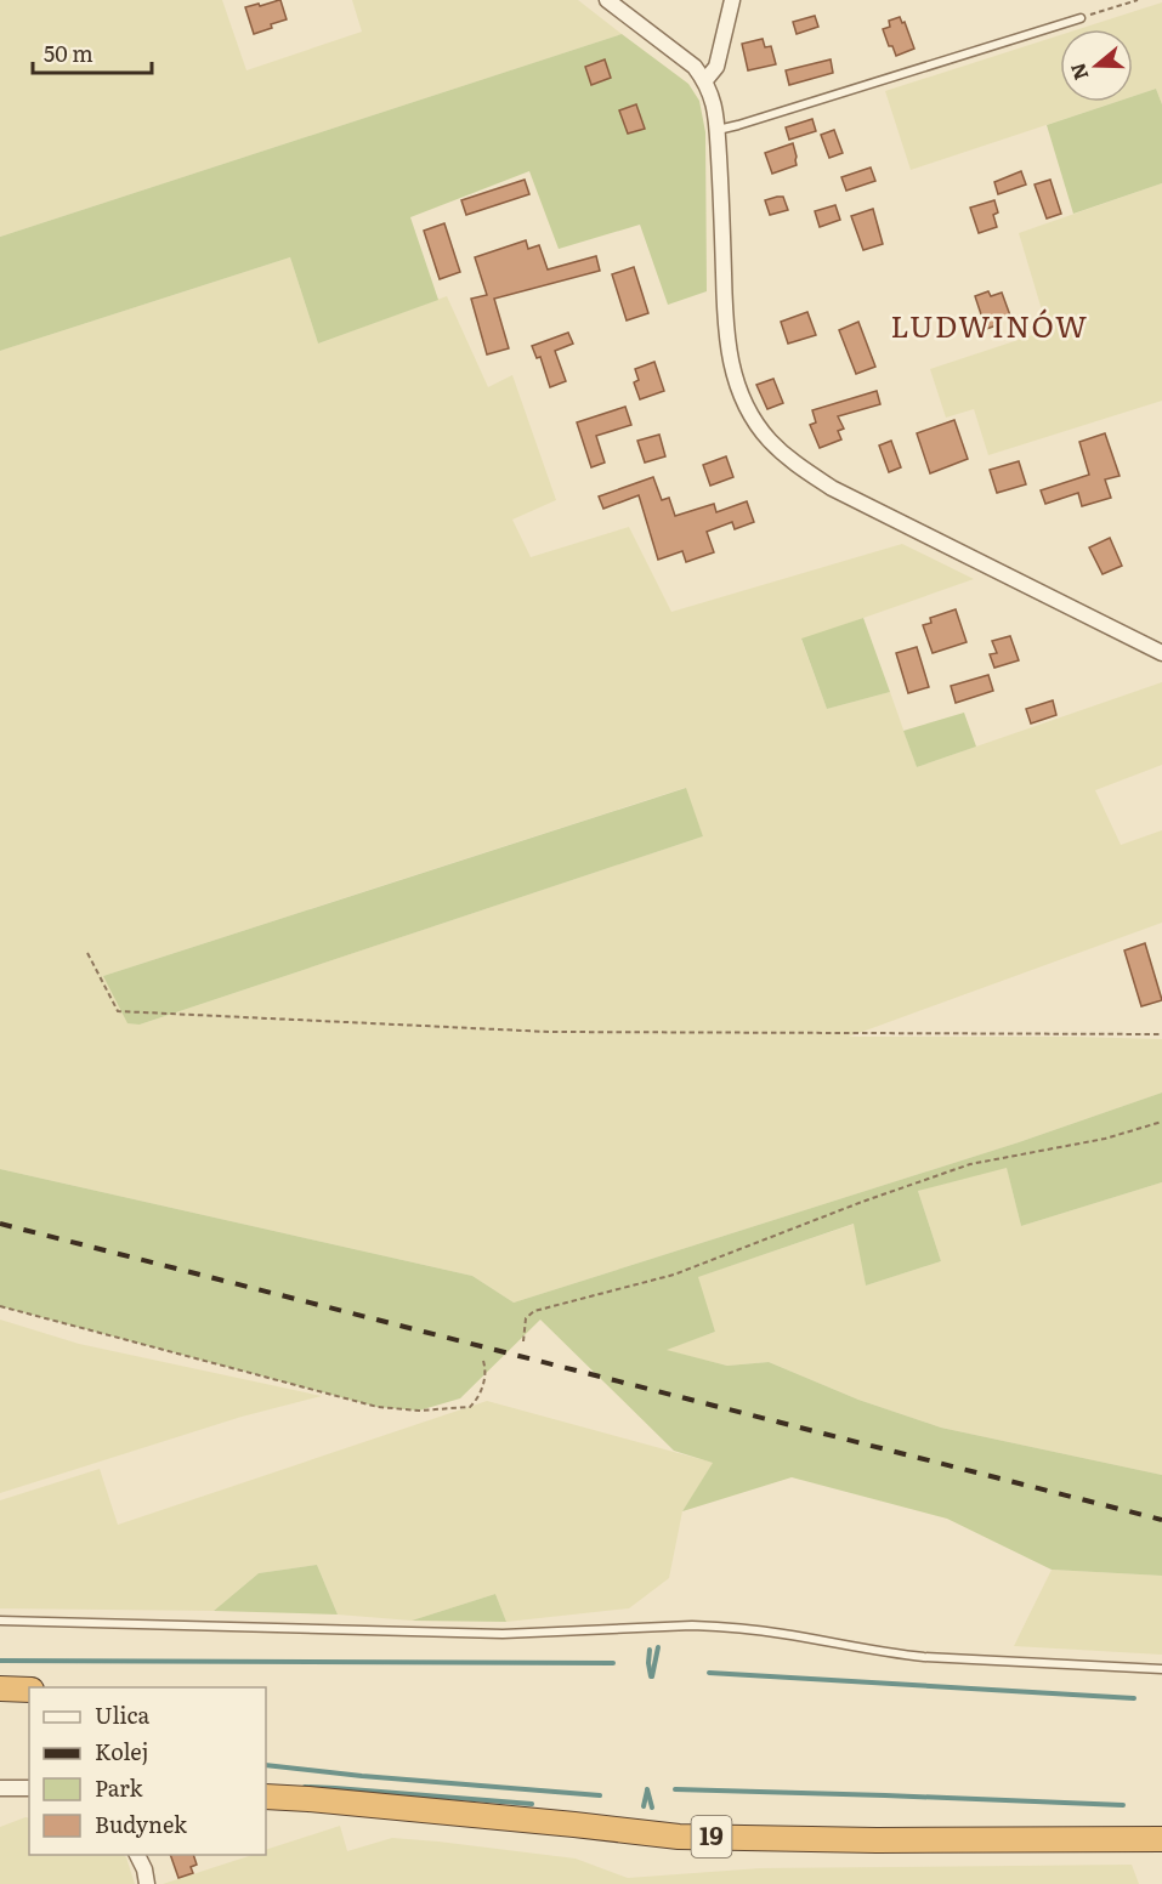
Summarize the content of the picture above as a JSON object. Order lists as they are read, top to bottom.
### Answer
{
  "streets": {
    "highway": ["19"]
  },
  "districts": ["LUDWINÓW"],
  "legend": [
    "Ulica",
    "Kolej",
    "Park",
    "Budynek"
  ],
  "scale_bar": "50 m",
  "north": "left"
}
